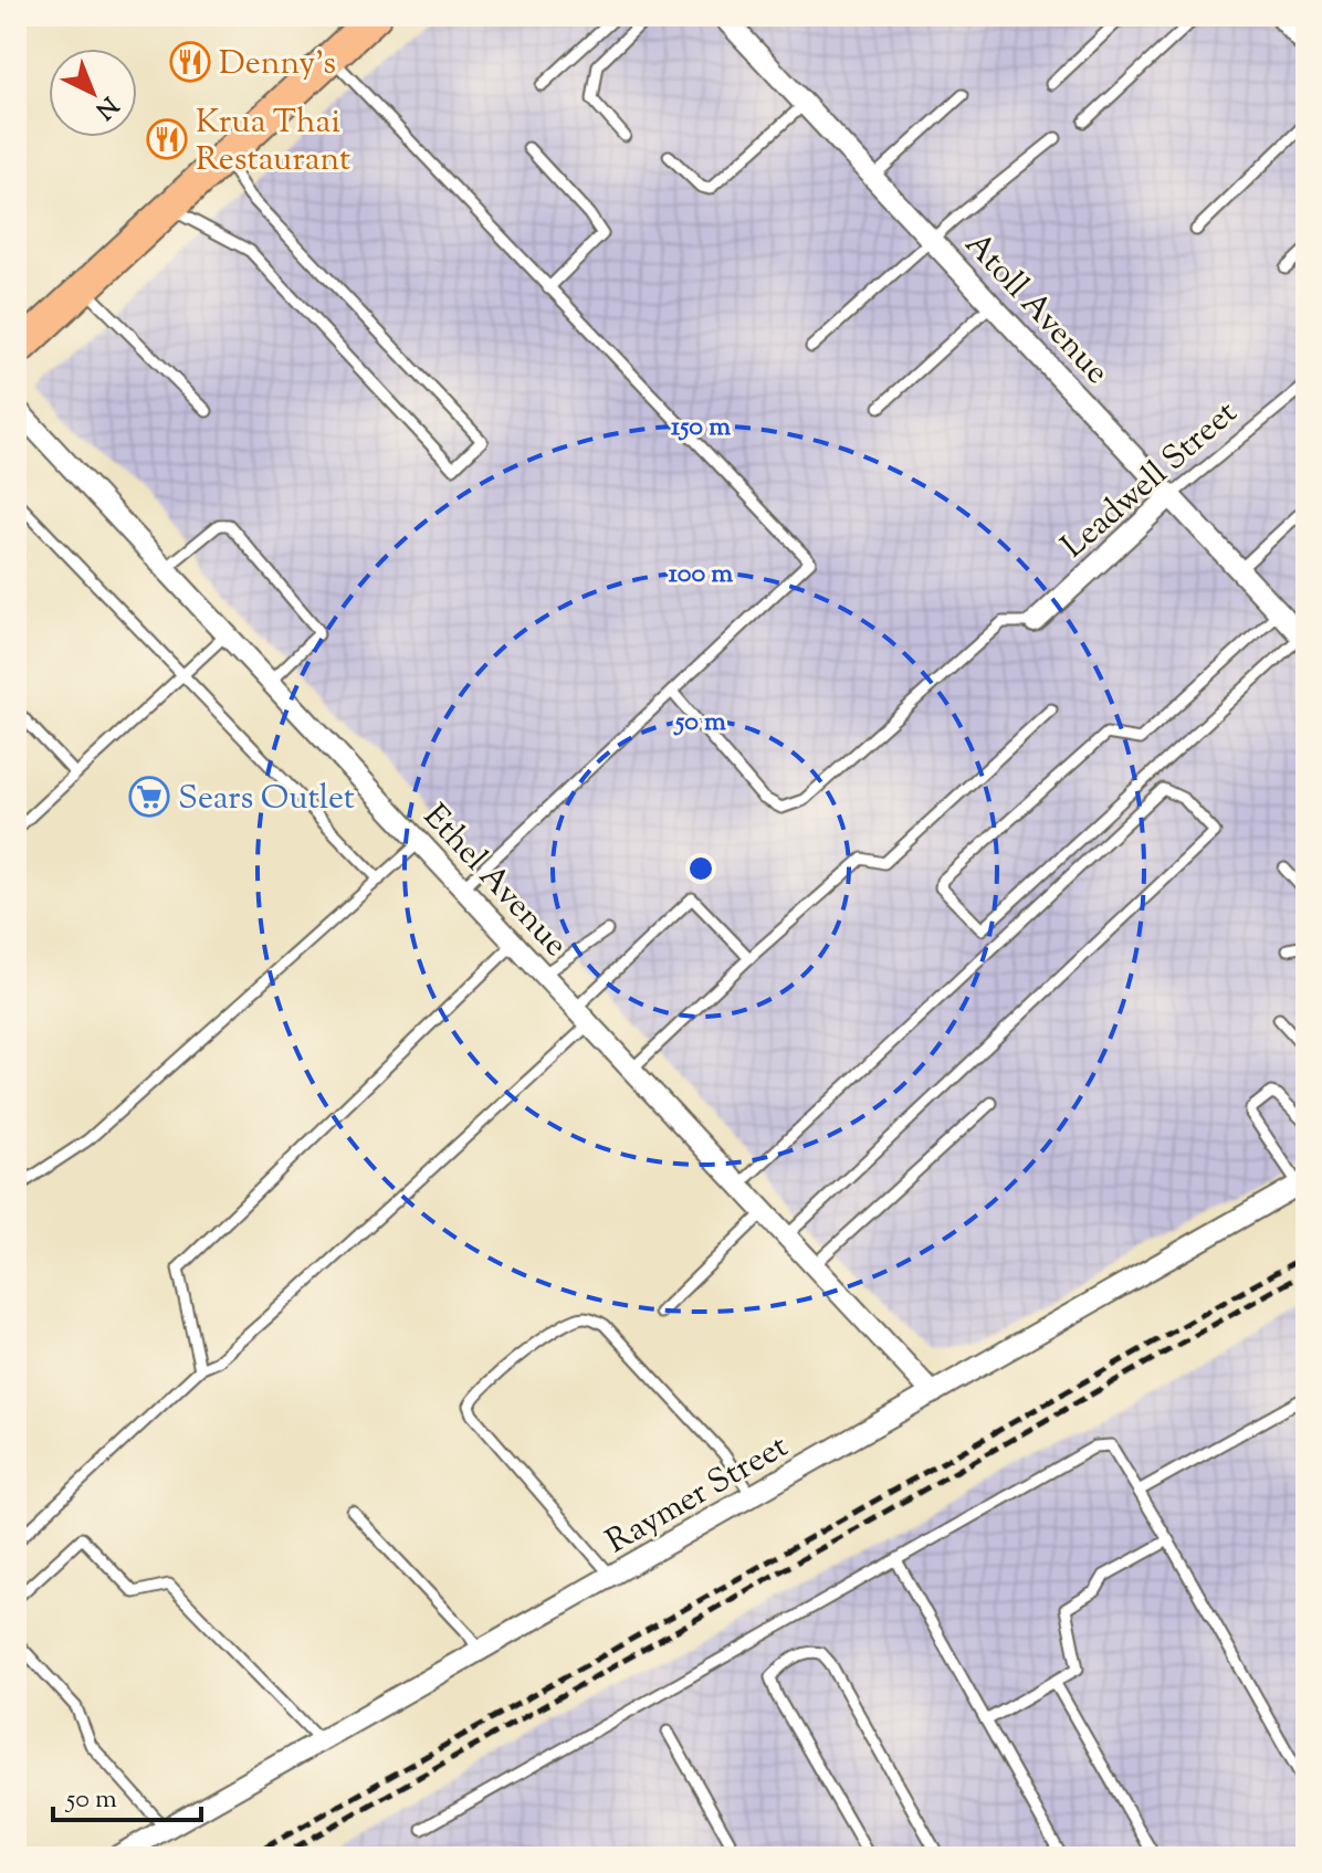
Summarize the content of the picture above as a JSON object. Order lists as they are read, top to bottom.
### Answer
{
  "streets": {
    "street": [
      "Atoll Avenue",
      "Leadwell Street",
      "Ethel Avenue",
      "Raymer Street"
    ]
  },
  "crossings": [
    ["Atoll Avenue", "Leadwell Street"],
    ["Ethel Avenue", "Raymer Street"]
  ],
  "places": {
    "restaurant": ["Denny's", "Krua Thai Restaurant"],
    "supermarket": ["Sears Outlet"]
  },
  "scale_bar": "50 m",
  "north": "bottom right",
  "rings": ["150 m", "100 m", "50 m"]
}
